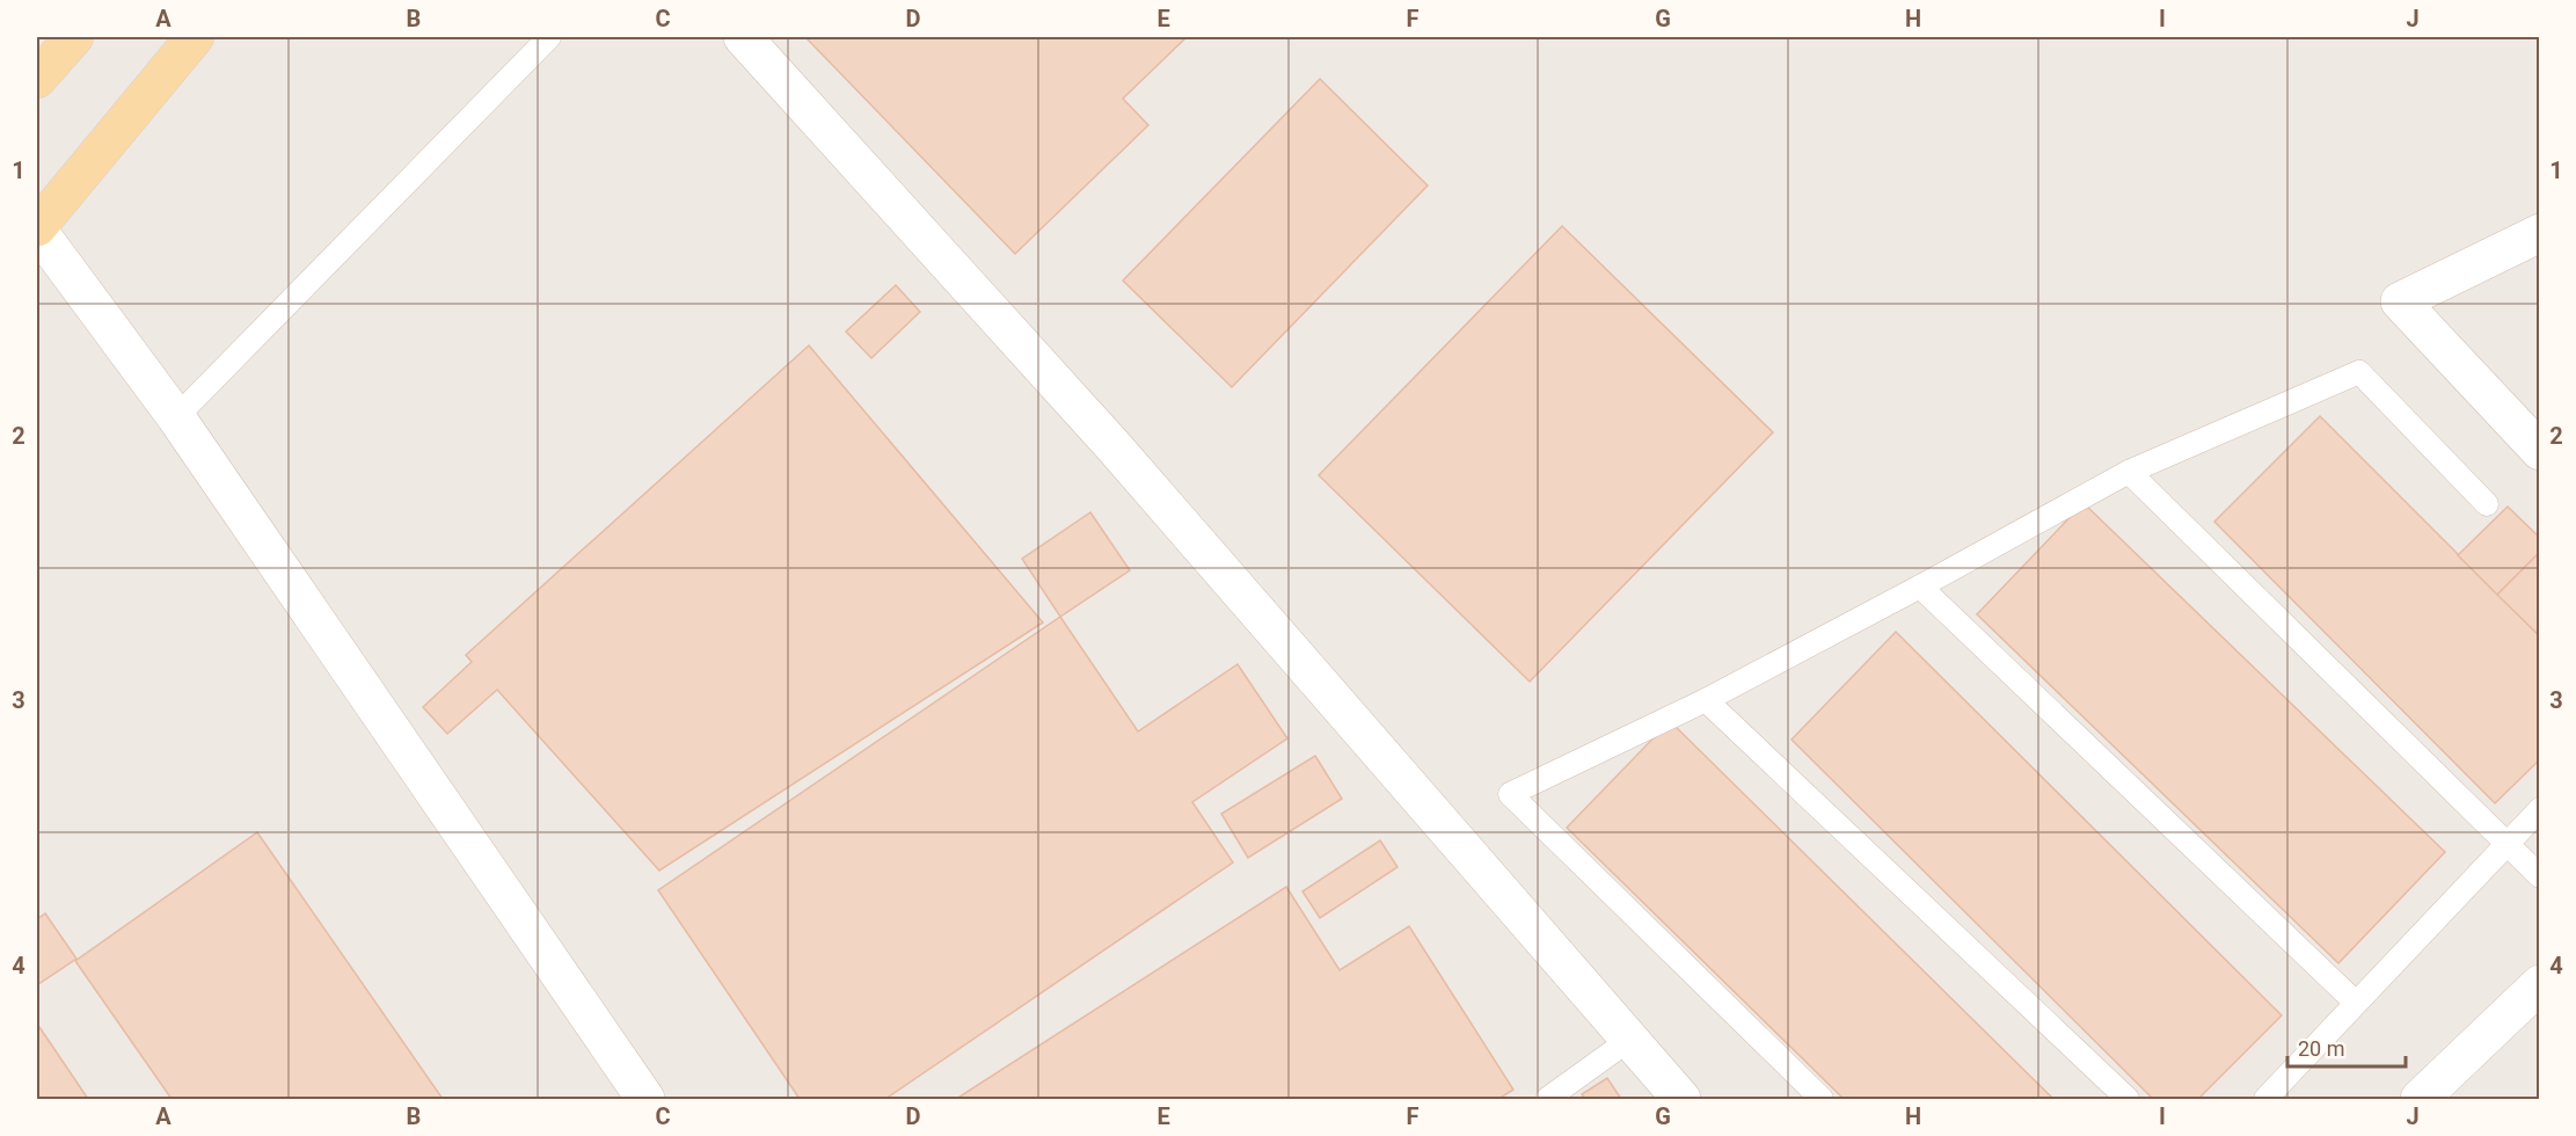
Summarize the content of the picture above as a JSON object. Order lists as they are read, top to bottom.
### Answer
{
  "scale_bar": "20 m",
  "grid": {
    "columns": [
      "A",
      "B",
      "C",
      "D",
      "E",
      "F",
      "G",
      "H",
      "I",
      "J"
    ],
    "rows": [
      "1",
      "2",
      "3",
      "4"
    ]
  }
}
